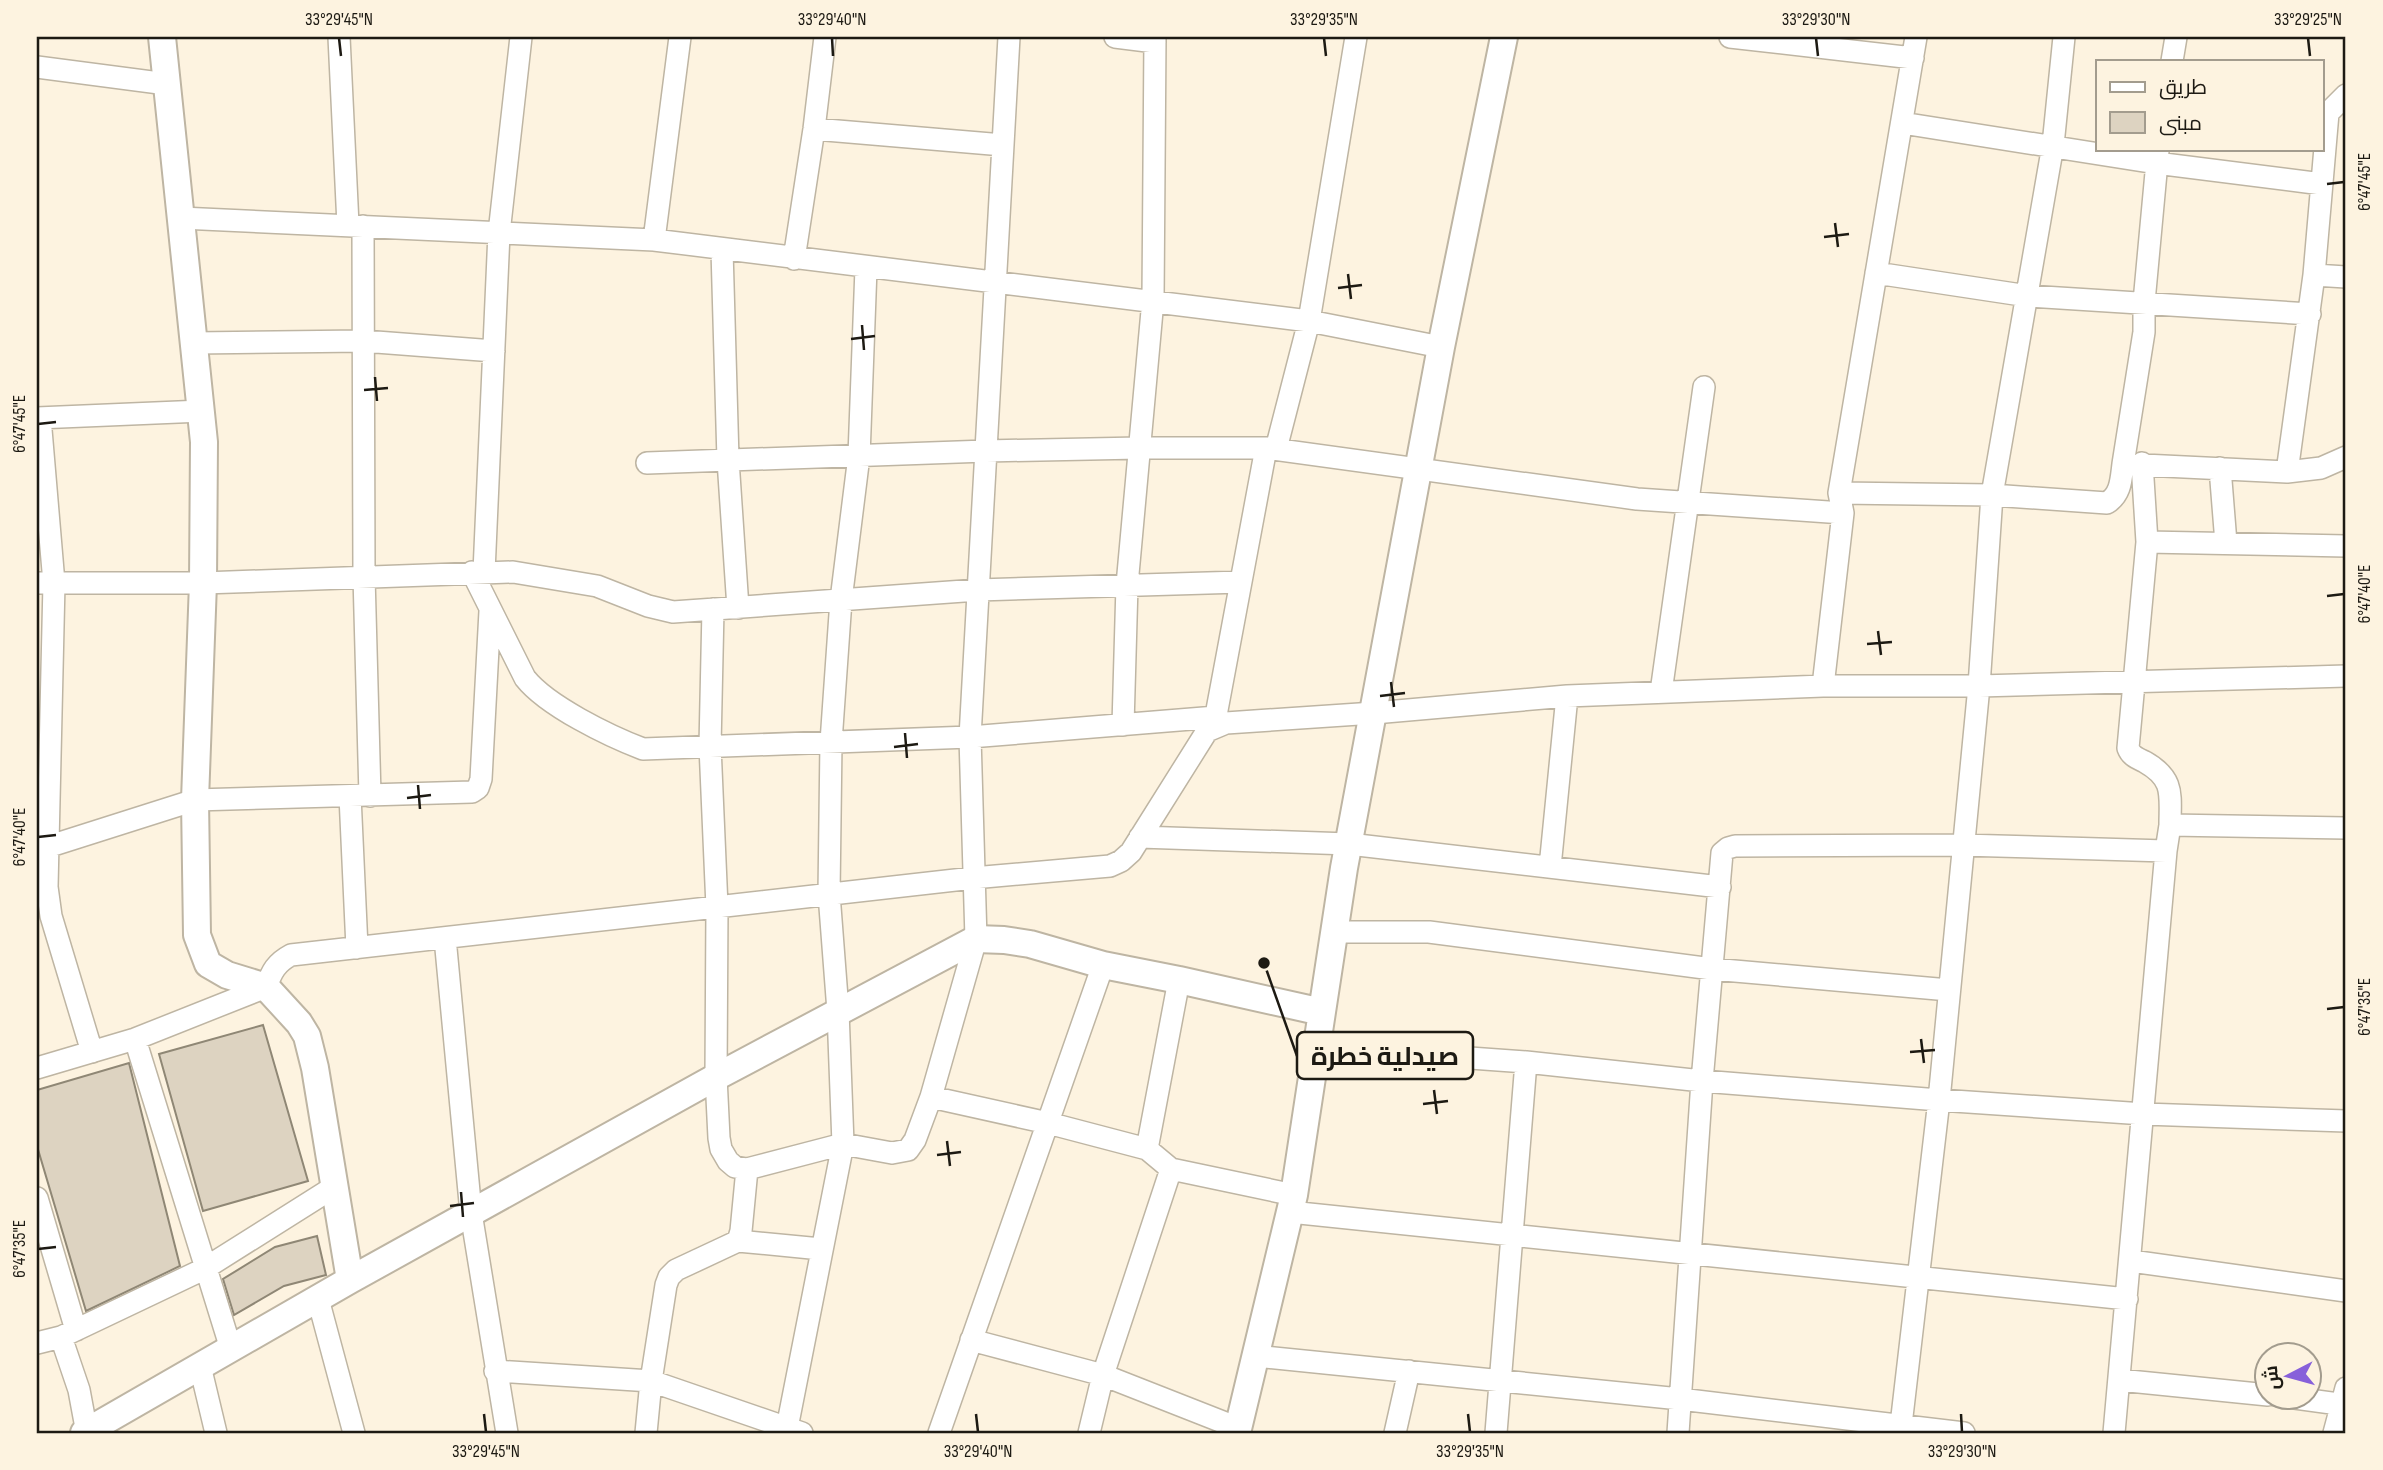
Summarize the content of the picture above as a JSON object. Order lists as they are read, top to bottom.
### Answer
{
  "places": ["صيدلية خطرة"],
  "legend": ["طريق", "مبنى"],
  "north": "left",
  "coordinates": [
    "33°29'45\"N",
    "33°29'40\"N",
    "33°29'35\"N",
    "33°29'30\"N",
    "33°29'25\"N",
    "6°47'45\"E",
    "6°47'40\"E",
    "6°47'35\"E"
  ]
}
